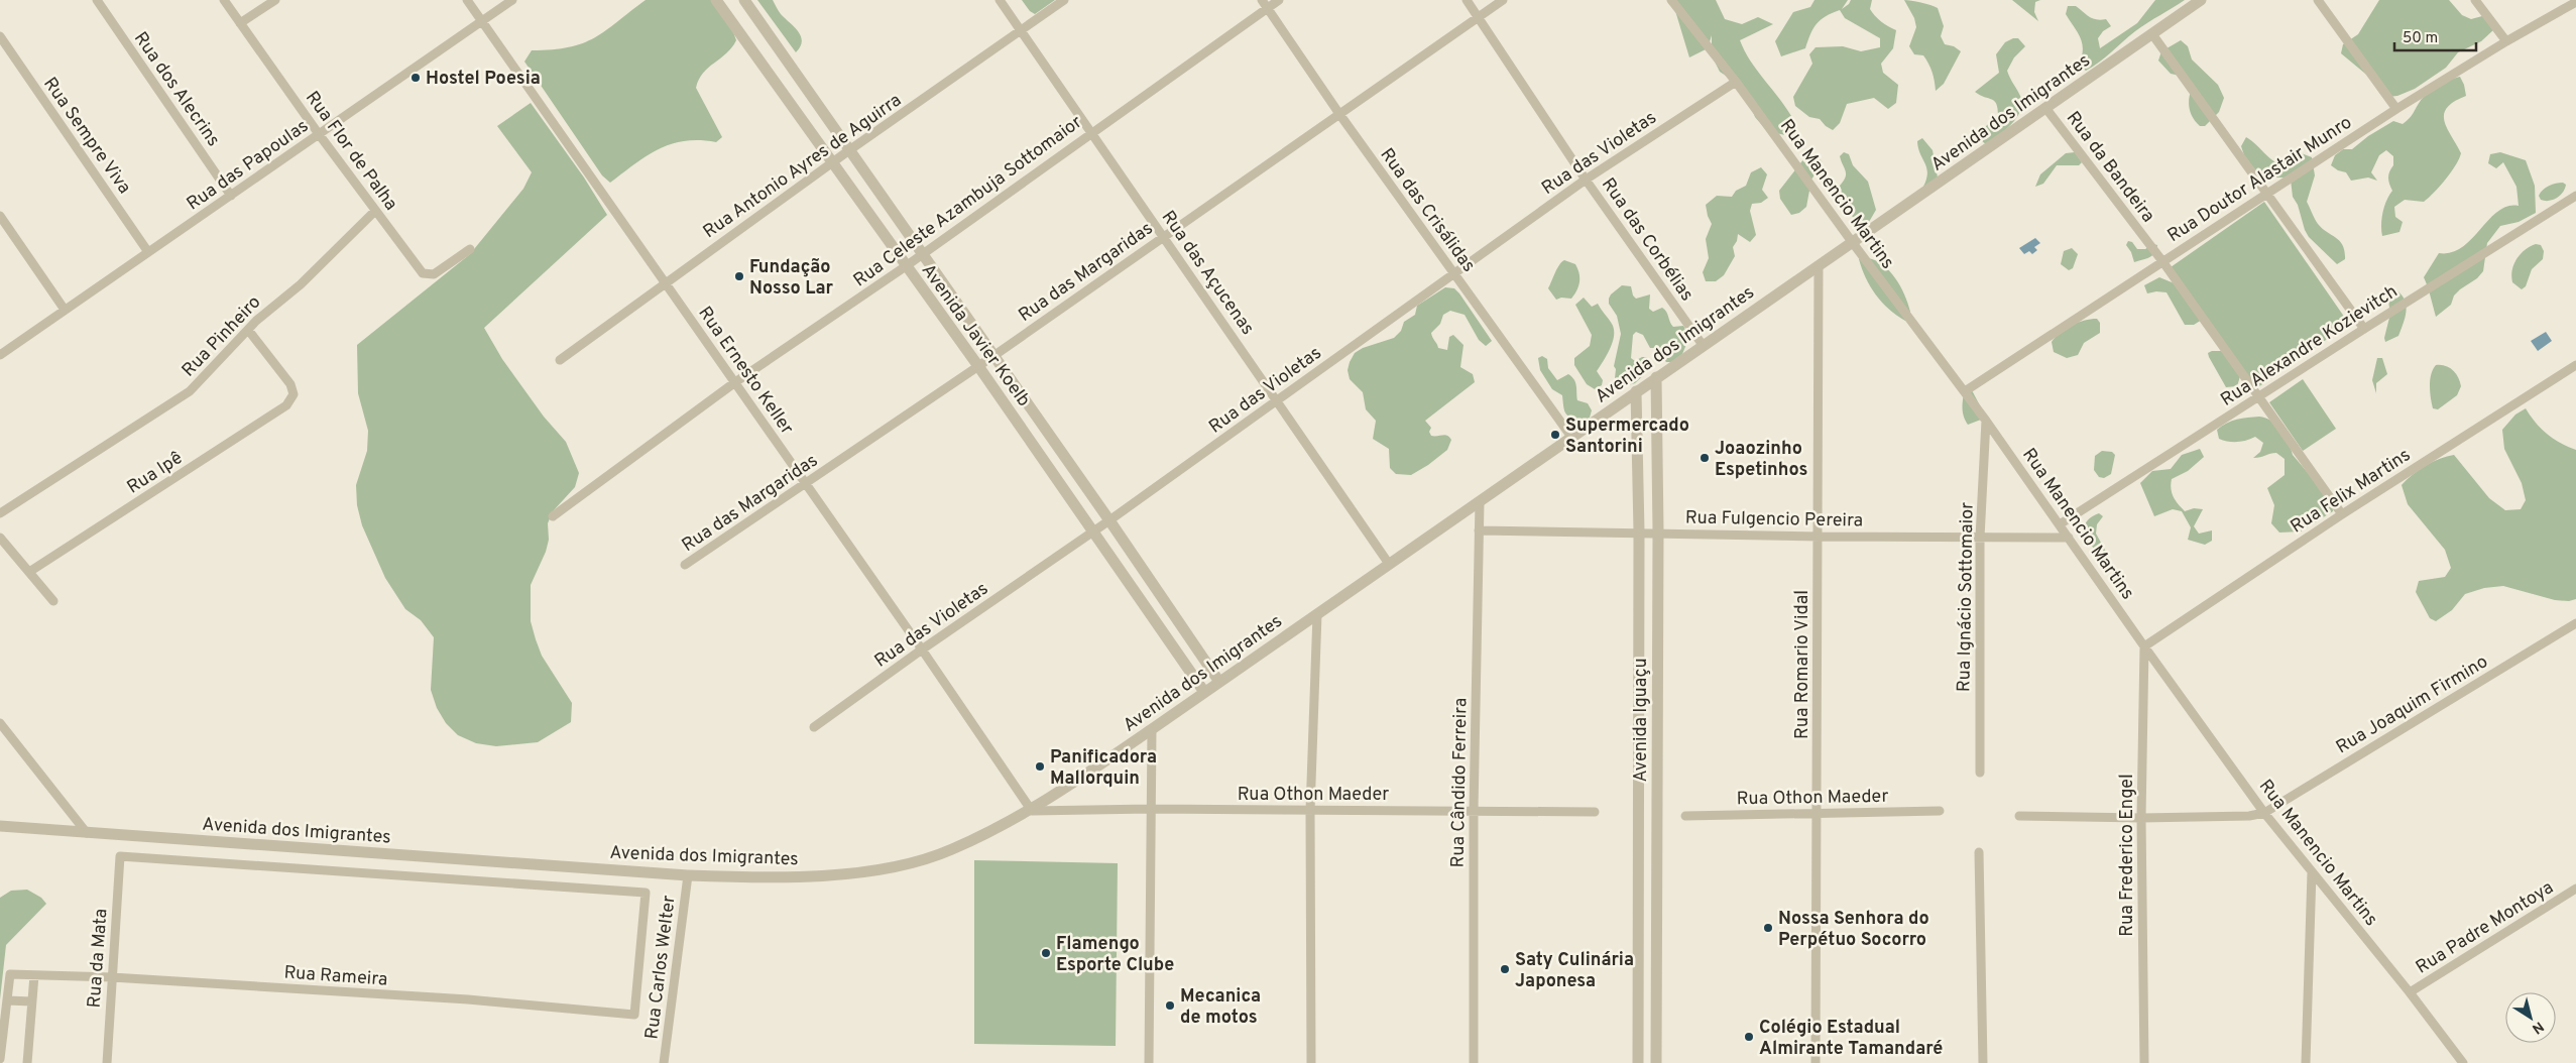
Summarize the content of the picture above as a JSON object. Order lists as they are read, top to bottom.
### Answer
{
  "streets": {
    "street": [
      "Rua dos Alecrins",
      "Avenida dos Imigrantes",
      "Rua Sempre Viva",
      "Rua Flor de Palha",
      "Rua das Violetas",
      "Rua das Papoulas",
      "Rua Antonio Ayres de Aguirra",
      "Rua da Bandeira",
      "Rua Doutor Alastair Munro",
      "Rua Manencio Martins",
      "Rua Celeste Azambuja Sottomaior",
      "Rua das Crisálidas",
      "Rua das Corbélias",
      "Rua das Margaridas",
      "Rua das Açucenas",
      "Avenida Javier Koelb",
      "Rua Pinheiro",
      "Rua Alexandre Kozievitch",
      "Rua Ernesto Keller",
      "Rua Ipê",
      "Rua Felix Martins",
      "Rua Fulgencio Pereira",
      "Rua Ignácio Sottomaior",
      "Rua Romario Vidal",
      "Rua Joaquim Firmino",
      "Avenida Iguaçu",
      "Rua Cândido Ferreira",
      "Rua Othon Maeder",
      "Rua Frederico Engel",
      "Rua Padre Montoya",
      "Rua da Mata",
      "Rua Carlos Welter",
      "Rua Rameira"
    ]
  },
  "crossings": [
    ["Rua dos Alecrins", "Rua das Papoulas"],
    ["Avenida dos Imigrantes", "Rua da Bandeira"],
    ["Avenida dos Imigrantes", "Rua Manencio Martins"],
    ["Avenida dos Imigrantes", "Rua das Crisálidas"],
    ["Avenida dos Imigrantes", "Rua das Corbélias"],
    ["Avenida dos Imigrantes", "Rua das Açucenas"],
    ["Avenida dos Imigrantes", "Avenida Javier Koelb"],
    ["Avenida dos Imigrantes", "Rua Ernesto Keller"],
    ["Avenida dos Imigrantes", "Rua Romario Vidal"],
    ["Avenida dos Imigrantes", "Avenida Iguaçu"],
    ["Avenida dos Imigrantes", "Rua Cândido Ferreira"],
    ["Avenida dos Imigrantes", "Rua Othon Maeder"],
    ["Avenida dos Imigrantes", "Rua Carlos Welter"],
    ["Rua Sempre Viva", "Rua das Papoulas"],
    ["Rua Flor de Palha", "Rua das Papoulas"],
    ["Rua Flor de Palha", "Rua Pinheiro"],
    ["Rua das Violetas", "Rua Manencio Martins"],
    ["Rua das Violetas", "Rua das Crisálidas"],
    ["Rua das Violetas", "Rua das Corbélias"],
    ["Rua das Violetas", "Rua das Açucenas"],
    ["Rua das Violetas", "Avenida Javier Koelb"],
    ["Rua das Violetas", "Rua Ernesto Keller"],
    ["Rua das Papoulas", "Rua Ernesto Keller"],
    ["Rua Antonio Ayres de Aguirra", "Rua das Açucenas"],
    ["Rua Antonio Ayres de Aguirra", "Avenida Javier Koelb"],
    ["Rua Antonio Ayres de Aguirra", "Rua Ernesto Keller"],
    ["Rua da Bandeira", "Rua Doutor Alastair Munro"],
    ["Rua da Bandeira", "Rua Alexandre Kozievitch"],
    ["Rua da Bandeira", "Rua Felix Martins"],
    ["Rua Doutor Alastair Munro", "Rua Manencio Martins"],
    ["Rua Manencio Martins", "Rua Alexandre Kozievitch"],
    ["Rua Manencio Martins", "Rua Felix Martins"],
    ["Rua Manencio Martins", "Rua Fulgencio Pereira"],
    ["Rua Manencio Martins", "Rua Ignácio Sottomaior"],
    ["Rua Manencio Martins", "Rua Joaquim Firmino"],
    ["Rua Manencio Martins", "Rua Frederico Engel"],
    ["Rua Manencio Martins", "Rua Padre Montoya"],
    ["Rua Celeste Azambuja Sottomaior", "Rua das Crisálidas"],
    ["Rua Celeste Azambuja Sottomaior", "Rua das Açucenas"],
    ["Rua Celeste Azambuja Sottomaior", "Avenida Javier Koelb"],
    ["Rua Celeste Azambuja Sottomaior", "Rua Ernesto Keller"],
    ["Rua das Crisálidas", "Rua das Margaridas"],
    ["Rua das Corbélias", "Rua das Margaridas"],
    ["Rua das Margaridas", "Rua das Açucenas"],
    ["Rua das Margaridas", "Avenida Javier Koelb"],
    ["Rua das Margaridas", "Rua Ernesto Keller"],
    ["Rua Pinheiro", "Rua Ipê"],
    ["Rua Ernesto Keller", "Rua Othon Maeder"],
    ["Rua Felix Martins", "Rua Frederico Engel"],
    ["Rua Fulgencio Pereira", "Rua Ignácio Sottomaior"],
    ["Rua Fulgencio Pereira", "Rua Romario Vidal"],
    ["Rua Fulgencio Pereira", "Avenida Iguaçu"],
    ["Rua Fulgencio Pereira", "Rua Cândido Ferreira"],
    ["Rua Romario Vidal", "Rua Othon Maeder"],
    ["Rua Cândido Ferreira", "Rua Othon Maeder"],
    ["Rua da Mata", "Rua Rameira"]
  ],
  "places": [
    "Hostel Poesia",
    "Fundação Nosso Lar",
    "Supermercado Santorini",
    "Joaozinho Espetinhos",
    "Panificadora Mallorquin",
    "Nossa Senhora do Perpétuo Socorro",
    "Flamengo Esporte Clube",
    "Saty Culinária Japonesa",
    "Mecanica de motos",
    "Colégio Estadual Almirante Tamandaré"
  ],
  "scale_bar": "50 m",
  "north": "bottom right"
}
